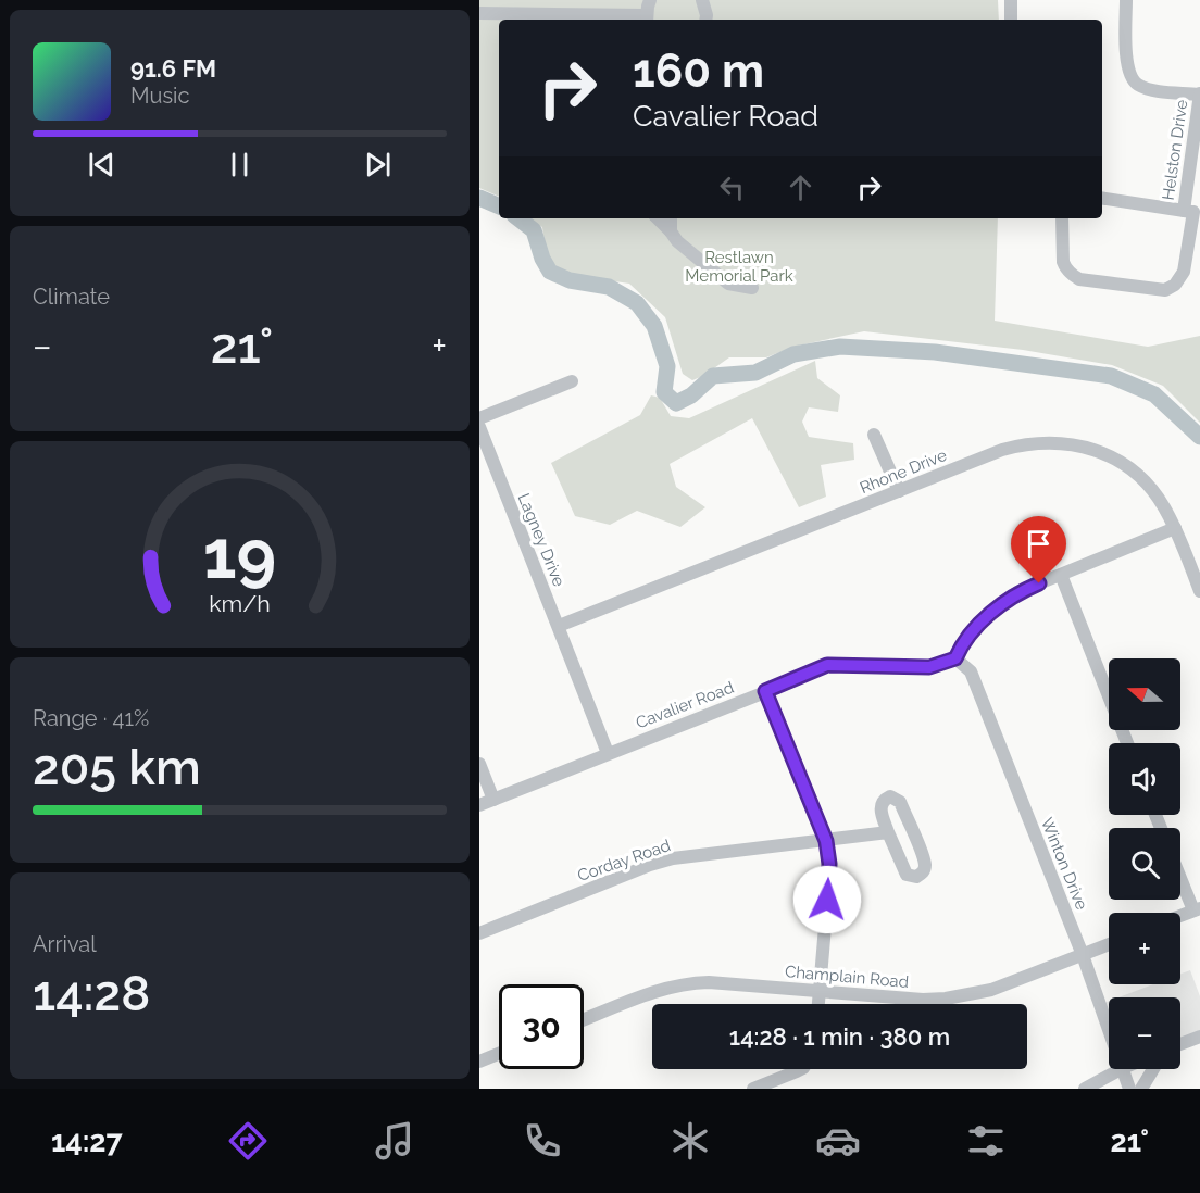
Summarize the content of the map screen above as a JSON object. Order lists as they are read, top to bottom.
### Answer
{
  "streets": {
    "street": [
      "Helston Drive",
      "Rhone Drive",
      "Lagney Drive",
      "Cavalier Road",
      "Corday Road",
      "Winton Drive",
      "Champlain Road"
    ]
  },
  "crossings": [
    ["Rhone Drive", "Lagney Drive"],
    ["Lagney Drive", "Cavalier Road"],
    ["Cavalier Road", "Winton Drive"],
    ["Winton Drive", "Champlain Road"]
  ],
  "parks": ["Restlawn Memorial Park"],
  "north": "left",
  "page": {
    "turn": ["160 m", "Cavalier Road"],
    "song": ["91.6 FM", "Music"],
    "tile": [
      "Climate",
      ["Range · 41%", "205 km"],
      ["Arrival", "14:28"]
    ],
    "heat": ["−", "21°", "+"],
    "map_buttons": ["+", "−"],
    "limit": "30",
    "trip": "14:28 · 1 min · 380 m",
    "tabs": ["14:27", "21°"],
    "gauge": ["19", "km/h"]
  }
}
